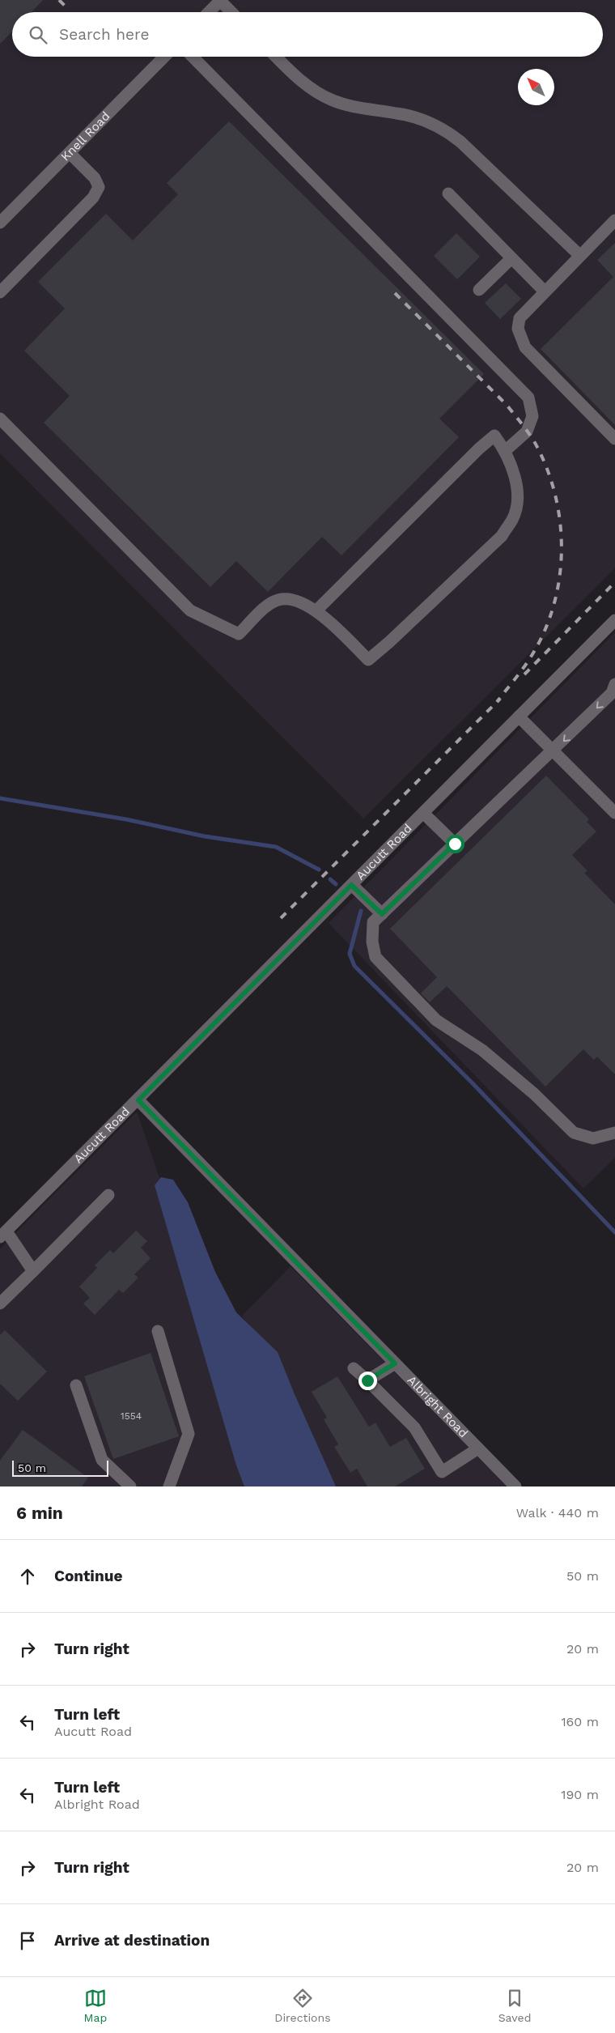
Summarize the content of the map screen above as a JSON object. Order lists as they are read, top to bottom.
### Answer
{
  "streets": {
    "street": ["Knell Road", "Aucutt Road", "Albright Road"]
  },
  "crossings": [
    ["Aucutt Road", "Albright Road"]
  ],
  "house_numbers": ["1554"],
  "scale_bar": "50 m",
  "north": "top left",
  "page": {
    "search": "Search here",
    "scale": "50 m",
    "heading": ["6 min", "Walk · 440 m"],
    "list": [
      ["Continue", "50 m"],
      ["Turn right", "20 m"],
      ["Turn left", "Aucutt Road", "160 m"],
      ["Turn left", "Albright Road", "190 m"],
      ["Turn right", "20 m"],
      "Arrive at destination"
    ],
    "nav": ["Map", "Directions", "Saved"]
  }
}
